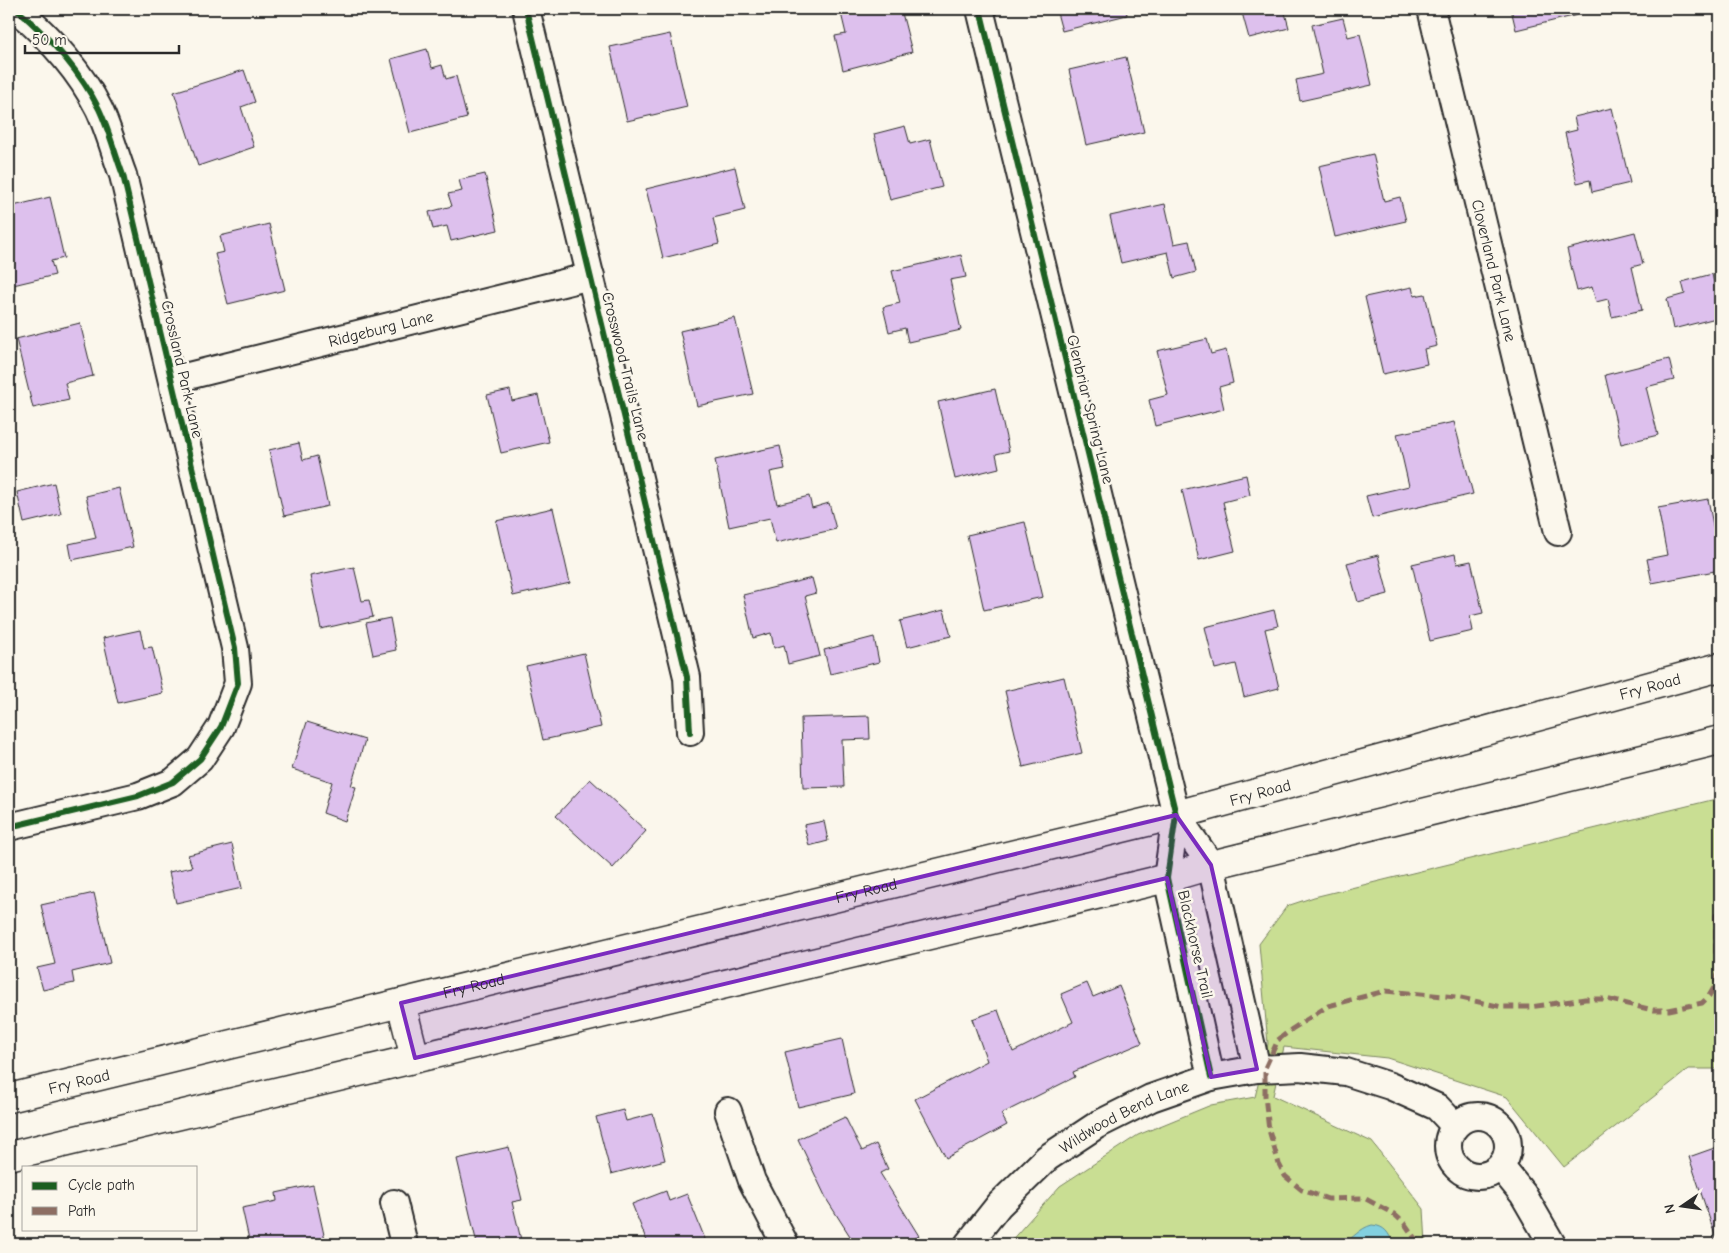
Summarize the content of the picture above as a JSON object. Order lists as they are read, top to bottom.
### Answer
{
  "streets": {
    "main road": ["Fry Road"],
    "street": [
      "Cloverland Park Lane",
      "Ridgeburg Lane",
      "Crosswood Trails Lane",
      "Crossland Park Lane",
      "Glenbriar Spring Lane",
      "Blackhorse Trail",
      "Wildwood Bend Lane"
    ]
  },
  "crossings": [
    ["Ridgeburg Lane", "Crosswood Trails Lane"],
    ["Ridgeburg Lane", "Crossland Park Lane"],
    ["Glenbriar Spring Lane", "Fry Road"],
    ["Glenbriar Spring Lane", "Blackhorse Trail"],
    ["Fry Road", "Blackhorse Trail"],
    ["Blackhorse Trail", "Wildwood Bend Lane"]
  ],
  "legend": ["Cycle path", "Path"],
  "scale_bar": "50 m",
  "north": "left"
}
